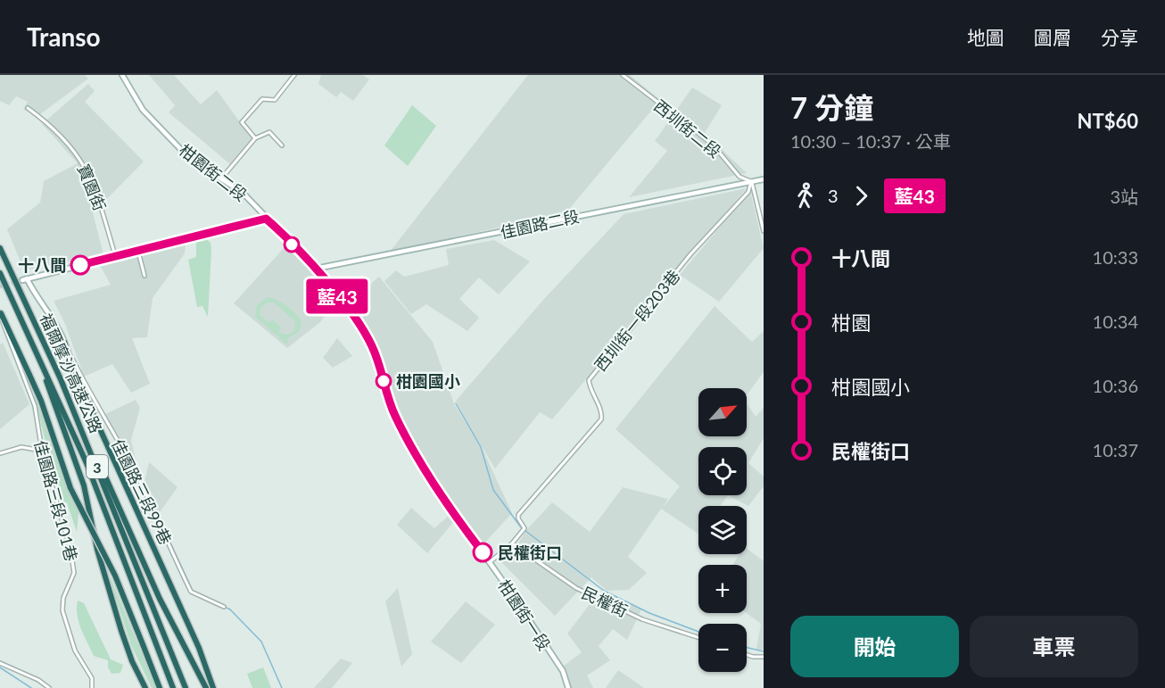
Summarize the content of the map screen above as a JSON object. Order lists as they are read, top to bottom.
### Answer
{
  "streets": {
    "highway": ["福爾摩沙高速公路", "3"],
    "street": [
      "西圳街二段",
      "柑園街二段",
      "寶園街",
      "佳園路二段",
      "西圳街一段203巷",
      "佳園路三段99巷",
      "佳園路三段101巷",
      "民權街",
      "柑園街一段"
    ]
  },
  "crossings": [
    ["西圳街二段", "佳園路二段"],
    ["西圳街二段", "西圳街一段203巷"],
    ["柑園街二段", "佳園路二段"],
    ["柑園街二段", "柑園街一段"],
    ["寶園街", "佳園路三段99巷"],
    ["佳園路二段", "西圳街一段203巷"],
    ["佳園路二段", "柑園街一段"],
    ["西圳街一段203巷", "民權街"],
    ["西圳街一段203巷", "柑園街一段"]
  ],
  "places": ["十八間", "柑園國小", "民權街口"],
  "lines": ["bus line 藍43"],
  "north": "top right",
  "page": {
    "header": "Transo",
    "nav": ["地圖", "圖層", "分享"],
    "on_map": "藍43",
    "heading": ["7 分鐘", "10:30 – 10:37 · 公車", "NT$60"],
    "legs": ["3", "藍43", "3站"],
    "list": [
      {
        "name": "十八間",
        "value": "10:33"
      },
      {
        "name": "柑園",
        "value": "10:34"
      },
      {
        "name": "柑園國小",
        "value": "10:36"
      },
      {
        "name": "民權街口",
        "value": "10:37"
      }
    ],
    "map_buttons": ["+", "−"],
    "buttons": ["開始", "車票"]
  }
}
